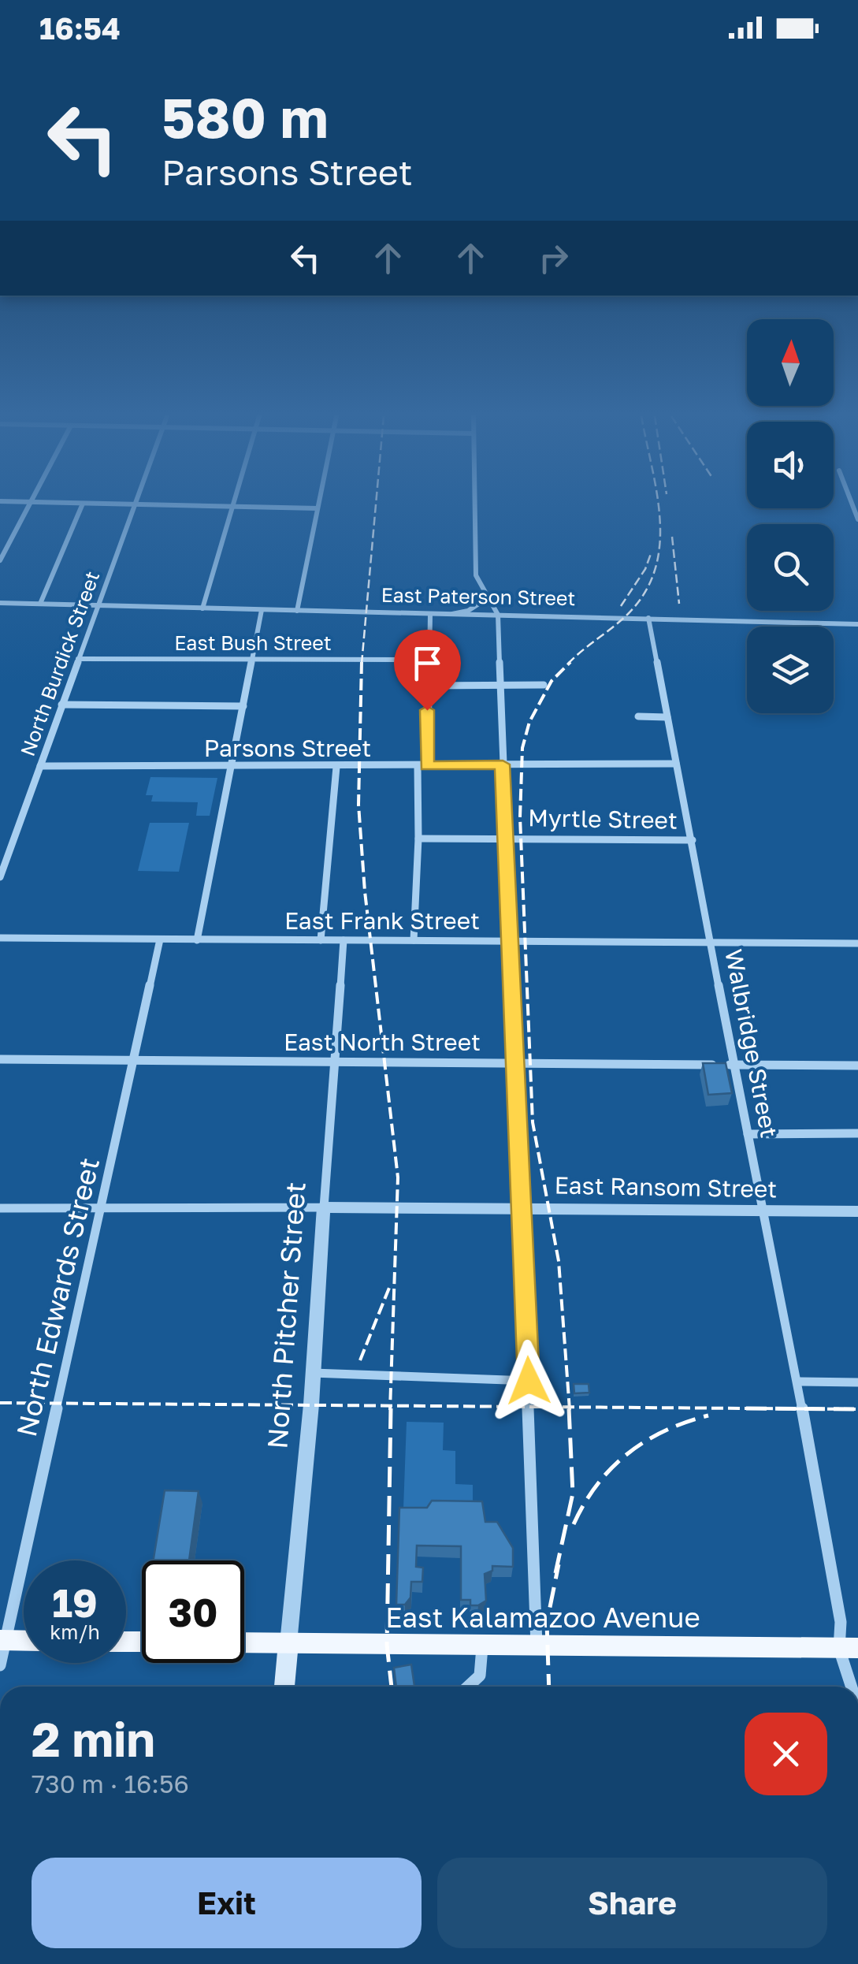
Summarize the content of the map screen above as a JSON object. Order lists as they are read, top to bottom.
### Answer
{
  "streets": {
    "main road": ["North Pitcher Street", "East Kalamazoo Avenue"],
    "street": [
      "East Paterson Street",
      "East Bush Street",
      "North Burdick Street",
      "Parsons Street",
      "Myrtle Street",
      "East Frank Street",
      "East North Street",
      "Walbridge Street",
      "East Ransom Street",
      "North Edwards Street"
    ]
  },
  "crossings": [
    ["East Paterson Street", "North Burdick Street"],
    ["East Paterson Street", "Walbridge Street"],
    ["East Bush Street", "North Burdick Street"],
    ["North Burdick Street", "Parsons Street"],
    ["Parsons Street", "Walbridge Street"],
    ["Myrtle Street", "Walbridge Street"],
    ["East Frank Street", "Walbridge Street"],
    ["East Frank Street", "North Edwards Street"],
    ["East Frank Street", "North Pitcher Street"],
    ["East North Street", "Walbridge Street"],
    ["East North Street", "North Edwards Street"],
    ["East North Street", "North Pitcher Street"],
    ["Walbridge Street", "East Ransom Street"],
    ["Walbridge Street", "East Kalamazoo Avenue"],
    ["East Ransom Street", "North Edwards Street"],
    ["East Ransom Street", "North Pitcher Street"],
    ["North Pitcher Street", "East Kalamazoo Avenue"]
  ],
  "north": "top",
  "page": {
    "status": "16:54",
    "turn": ["580 m", "Parsons Street"],
    "speed": "19 km/h",
    "limit": "30",
    "heading": ["2 min", "730 m · 16:56"],
    "buttons": ["Exit", "Share"]
  }
}
